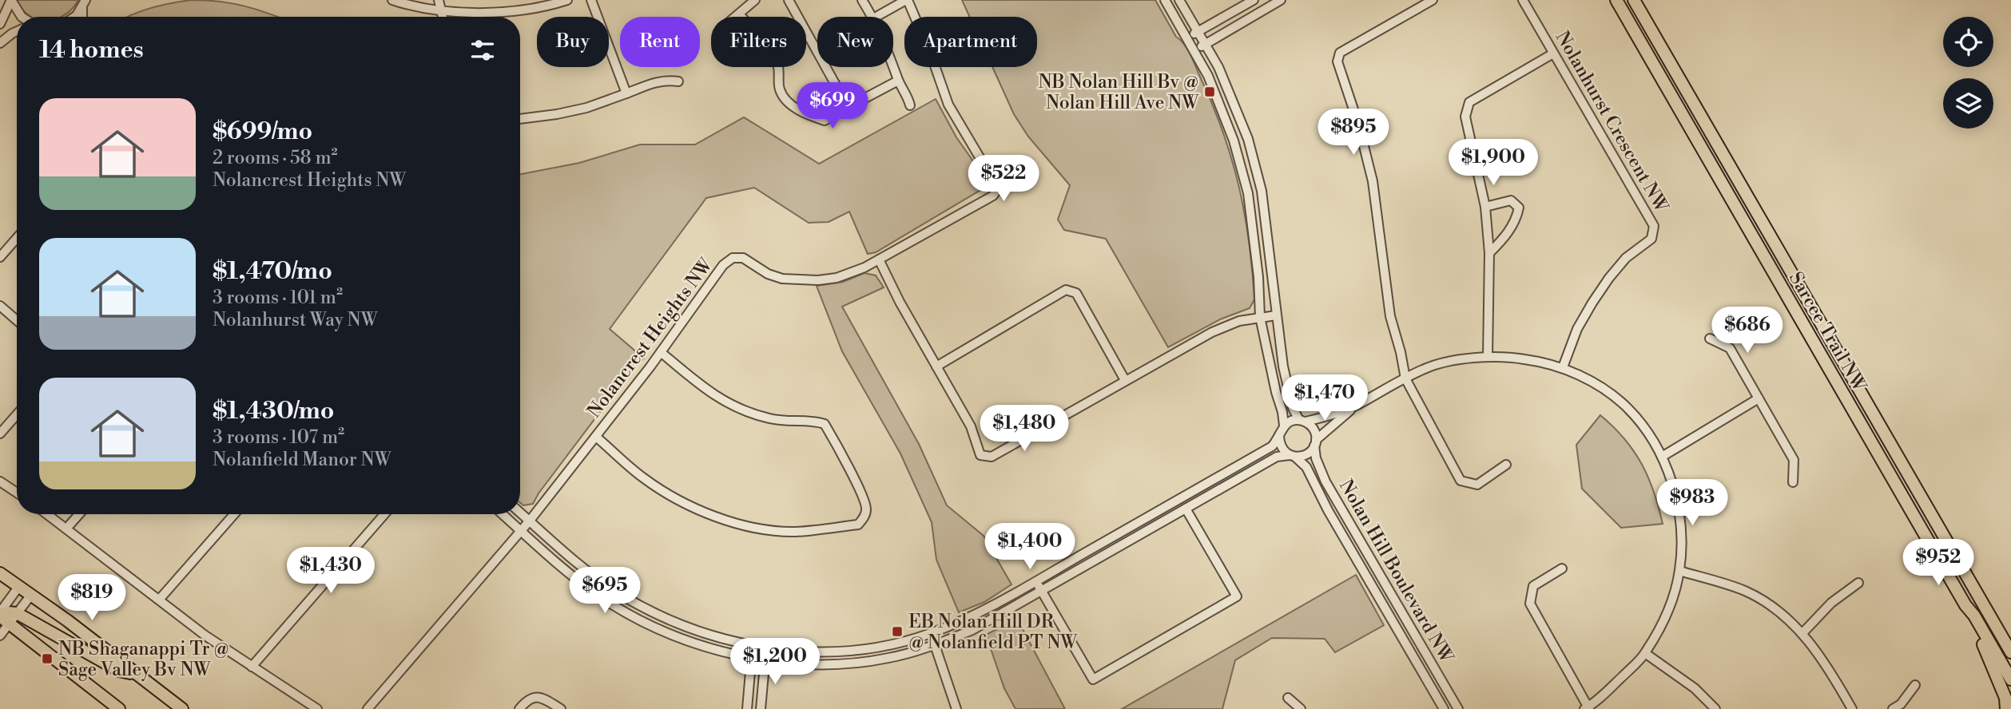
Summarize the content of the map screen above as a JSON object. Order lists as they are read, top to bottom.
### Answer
{
  "streets": {
    "main road": ["Sarcee Trail NW"],
    "street": ["Nolanhurst Crescent NW", "Nolancrest Heights NW", "Nolan Hill Boulevard NW"]
  },
  "places": {
    "transit": ["NB Nolan Hill Bv @ Nolan Hill Ave NW", "EB Nolan Hill DR @ Nolanfield PT NW", "NB Shaganappi Tr @ Sage Valley Bv NW"]
  },
  "page": {
    "chip": [
      "Buy",
      "Rent",
      "Filters",
      "New",
      "Apartment"
    ],
    "heading": "14 homes",
    "price": [
      "$699",
      "$895",
      "$1,900",
      "$522",
      "$686",
      "$1,470",
      "$1,480",
      "$983",
      "$1,400",
      "$952",
      "$1,430",
      "$695",
      "$819",
      "$1,200"
    ],
    "list": [
      {
        "name": "$699/mo",
        "note": "2 rooms · 58 m² · Nolancrest Heights NW"
      },
      {
        "name": "$1,470/mo",
        "note": "3 rooms · 101 m² · Nolanhurst Way NW"
      },
      {
        "name": "$1,430/mo",
        "note": "3 rooms · 107 m² · Nolanfield Manor NW"
      }
    ]
  }
}
